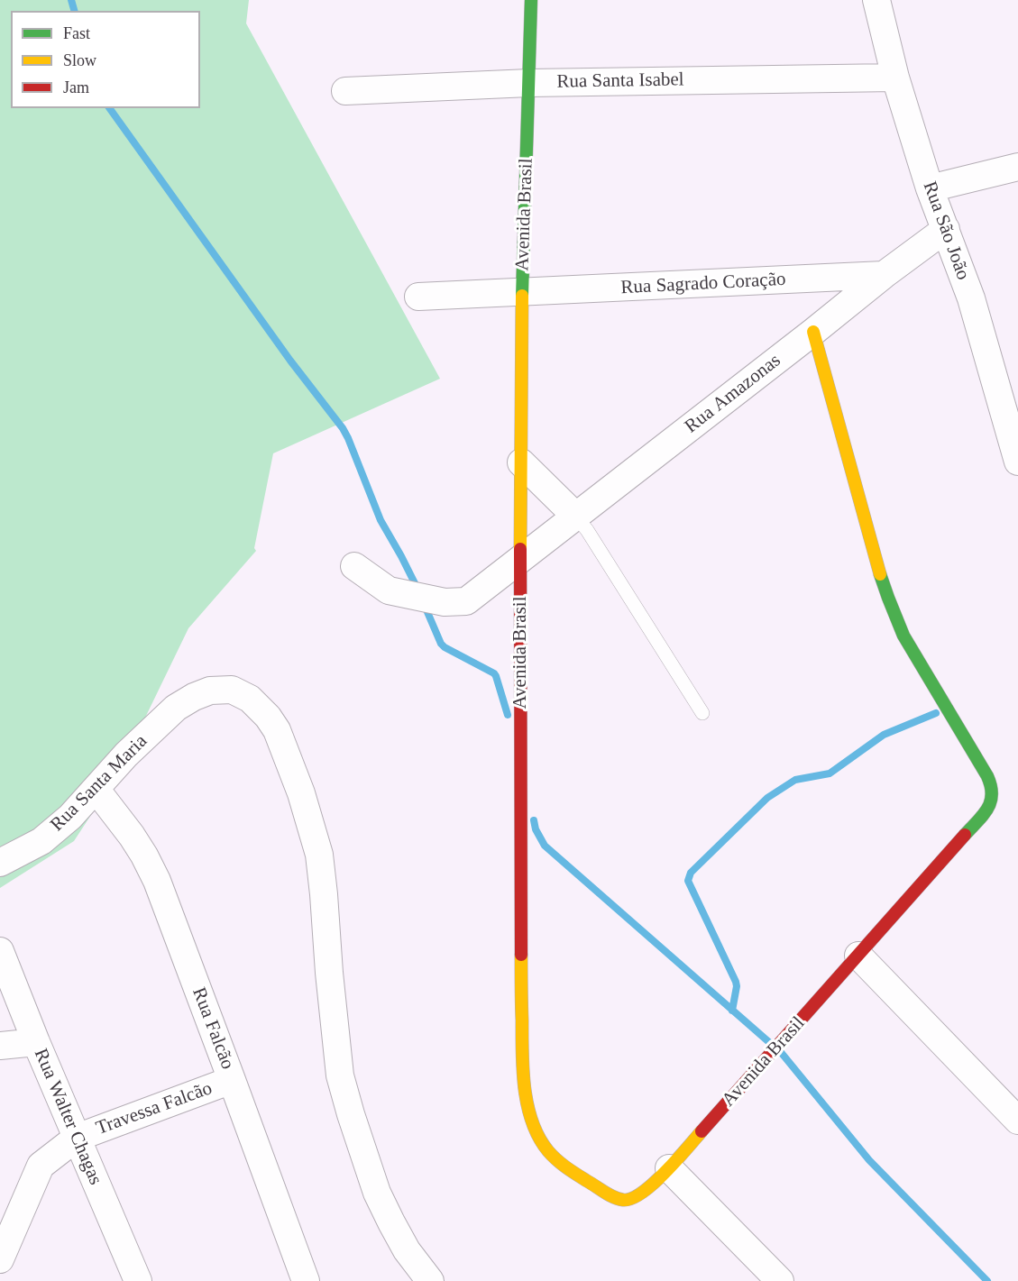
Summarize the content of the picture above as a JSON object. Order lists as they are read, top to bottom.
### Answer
{
  "streets": {
    "street": [
      "Rua Santa Isabel",
      "Avenida Brasil",
      "Rua São João",
      "Rua Sagrado Coração",
      "Rua Amazonas",
      "Rua Santa Maria",
      "Rua Falcão",
      "Travessa Falcão",
      "Rua Walter Chagas"
    ]
  },
  "crossings": [
    ["Rua Santa Isabel", "Avenida Brasil"],
    ["Rua Santa Isabel", "Rua São João"],
    ["Avenida Brasil", "Rua Sagrado Coração"],
    ["Avenida Brasil", "Rua Amazonas"],
    ["Rua São João", "Rua Amazonas"],
    ["Rua Sagrado Coração", "Rua Amazonas"],
    ["Rua Santa Maria", "Rua Falcão"],
    ["Rua Falcão", "Travessa Falcão"],
    ["Travessa Falcão", "Rua Walter Chagas"]
  ],
  "legend": ["Fast", "Slow", "Jam"]
}
